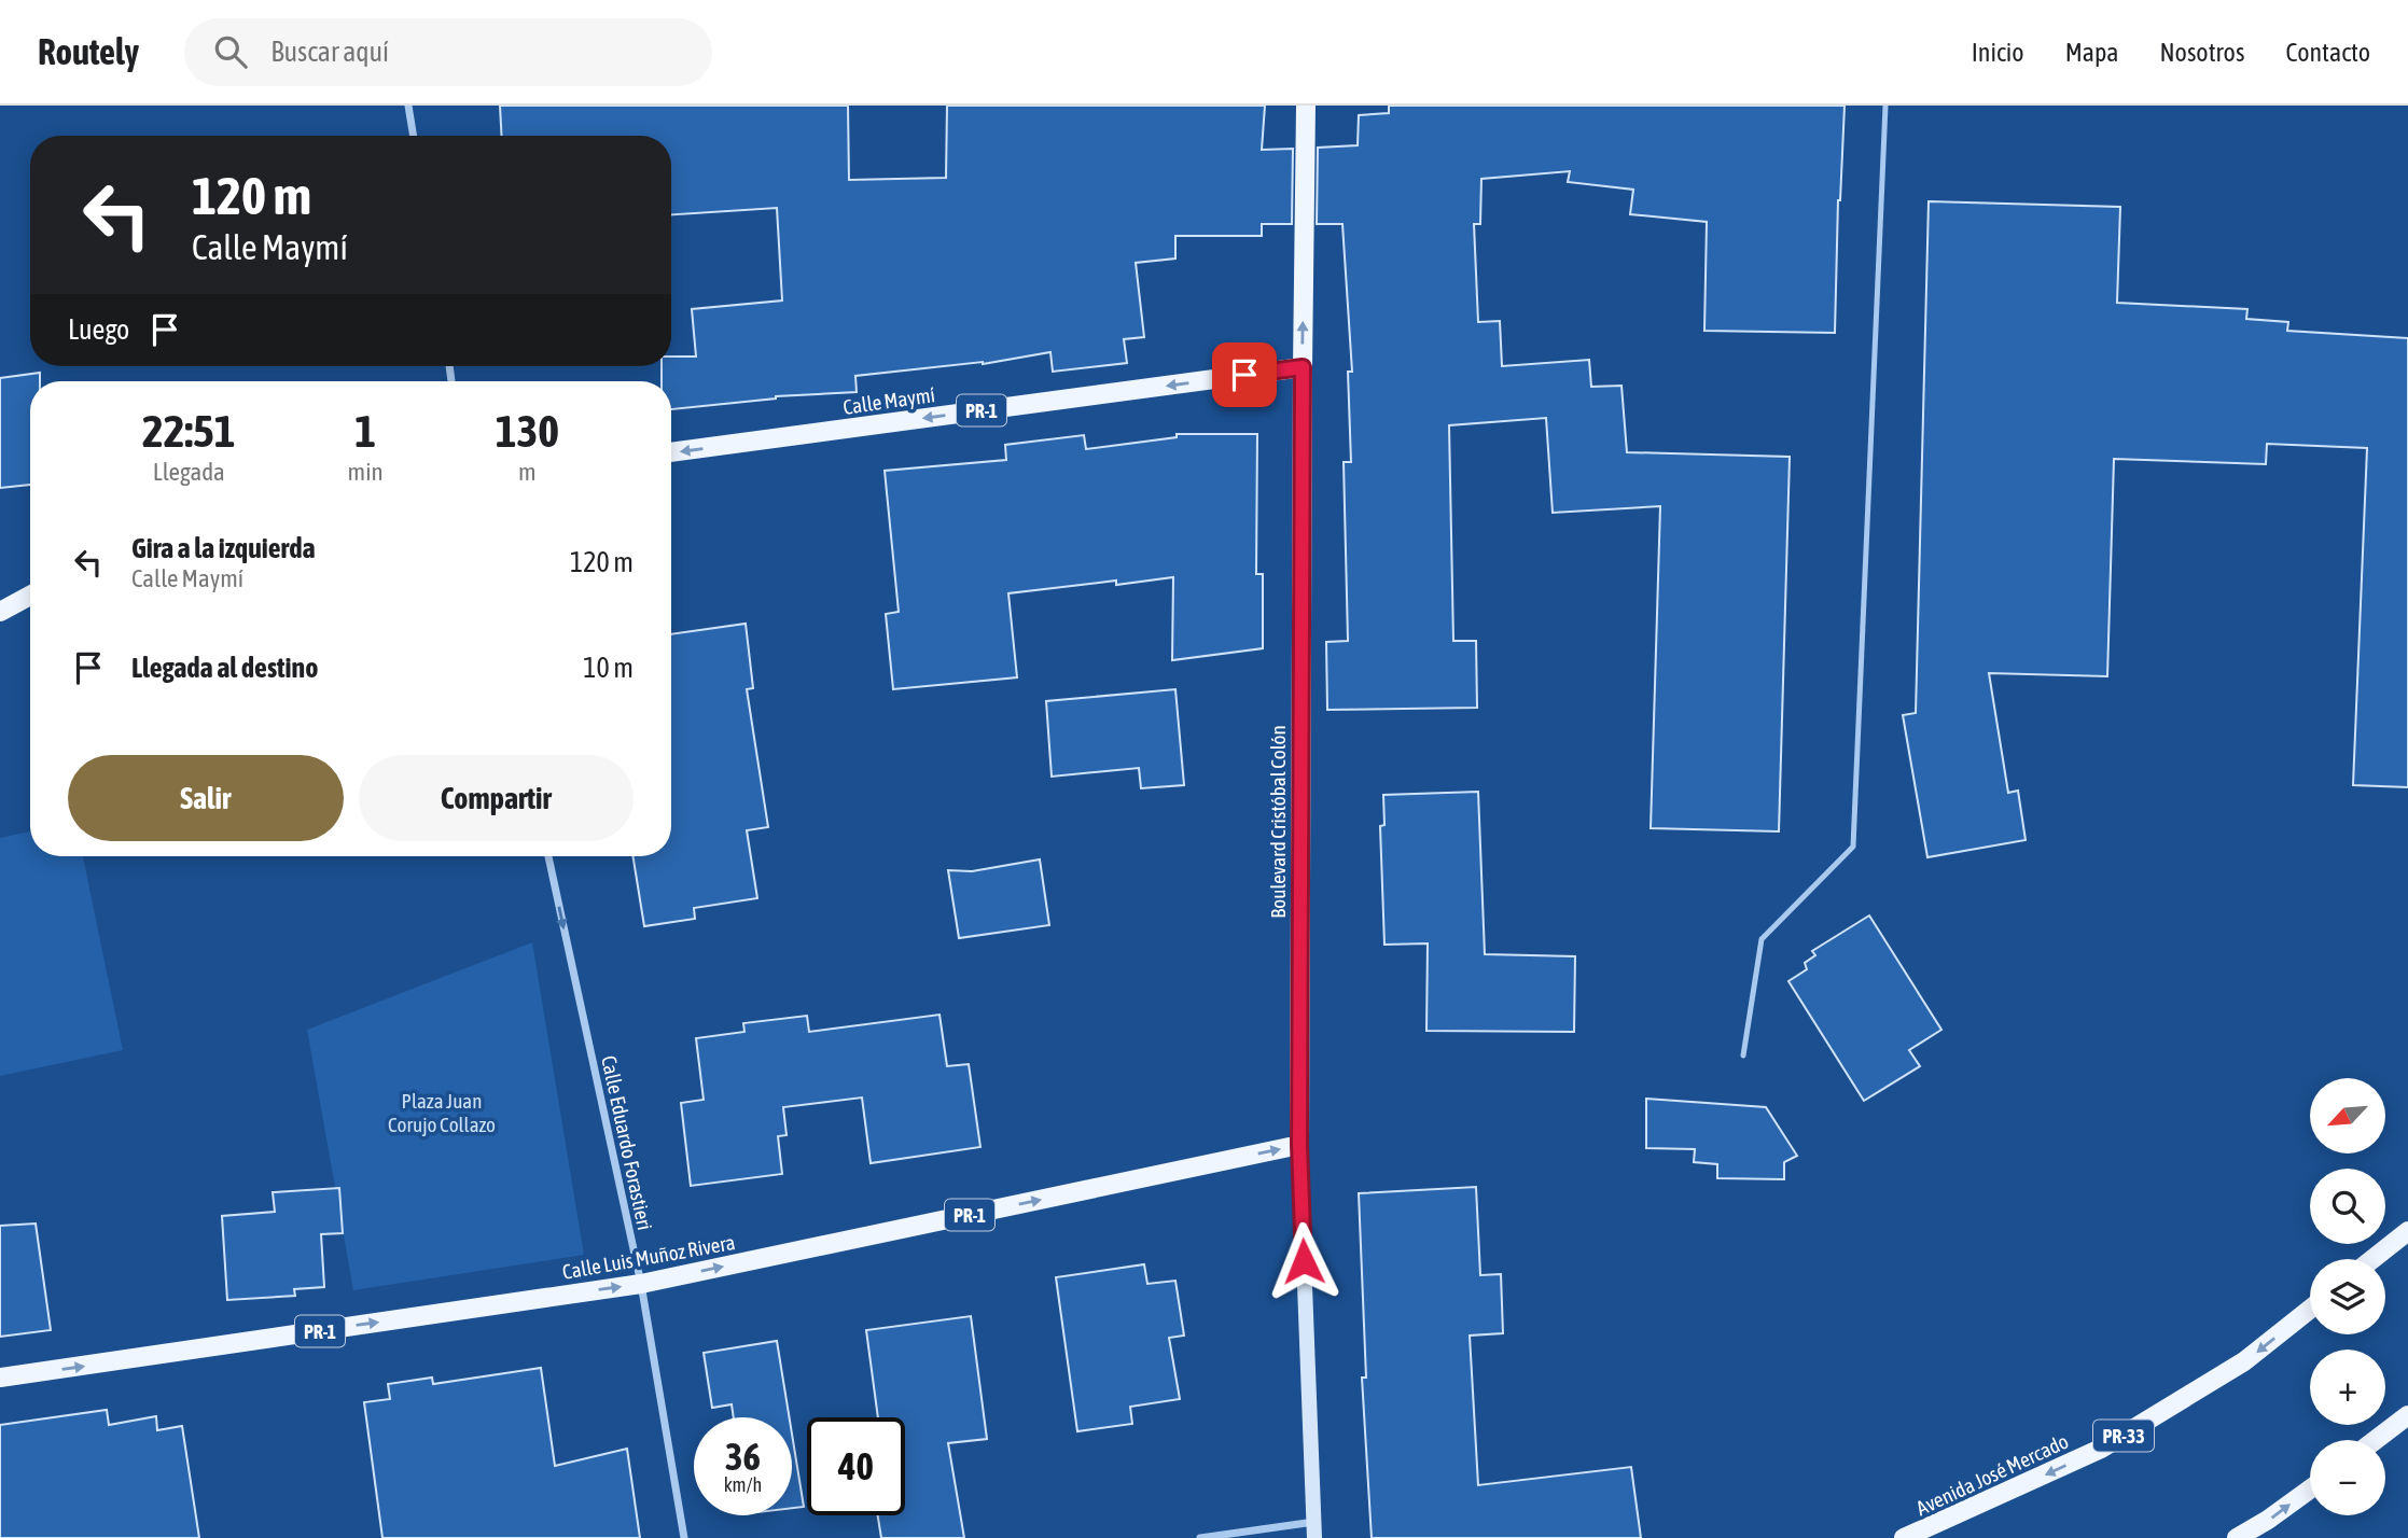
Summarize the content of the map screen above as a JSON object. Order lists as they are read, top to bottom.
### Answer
{
  "streets": {
    "main road": [
      "Calle Maymí",
      "PR-1",
      "Boulevard Cristóbal Colón",
      "Calle Luis Muñoz Rivera",
      "PR-33",
      "Avenida José Mercado"
    ],
    "street": ["Calle Eduardo Forastieri"]
  },
  "crossings": [
    ["Calle Maymí", "Boulevard Cristóbal Colón"],
    ["Boulevard Cristóbal Colón", "Calle Luis Muñoz Rivera"],
    ["Calle Eduardo Forastieri", "Calle Luis Muñoz Rivera"]
  ],
  "one_way": [
    "Calle Maymí",
    "Calle Eduardo Forastieri",
    "Calle Luis Muñoz Rivera",
    "Avenida José Mercado"
  ],
  "parks": ["Plaza Juan Corujo Collazo"],
  "north": "bottom left",
  "page": {
    "header": "Routely",
    "search": "Buscar aquí",
    "nav": [
      "Inicio",
      "Mapa",
      "Nosotros",
      "Contacto"
    ],
    "turn": ["120 m", "Calle Maymí"],
    "then": "Luego",
    "eta": [
      "22:51",
      "Llegada",
      "1",
      "min",
      "130",
      "m"
    ],
    "list": [
      {
        "name": "Gira a la izquierda",
        "note": "Calle Maymí",
        "value": "120 m"
      },
      {
        "name": "Llegada al destino",
        "value": "10 m"
      }
    ],
    "buttons": ["Salir", "Compartir"],
    "map_buttons": ["+", "−"],
    "speed": "36 km/h",
    "limit": "40"
  }
}
